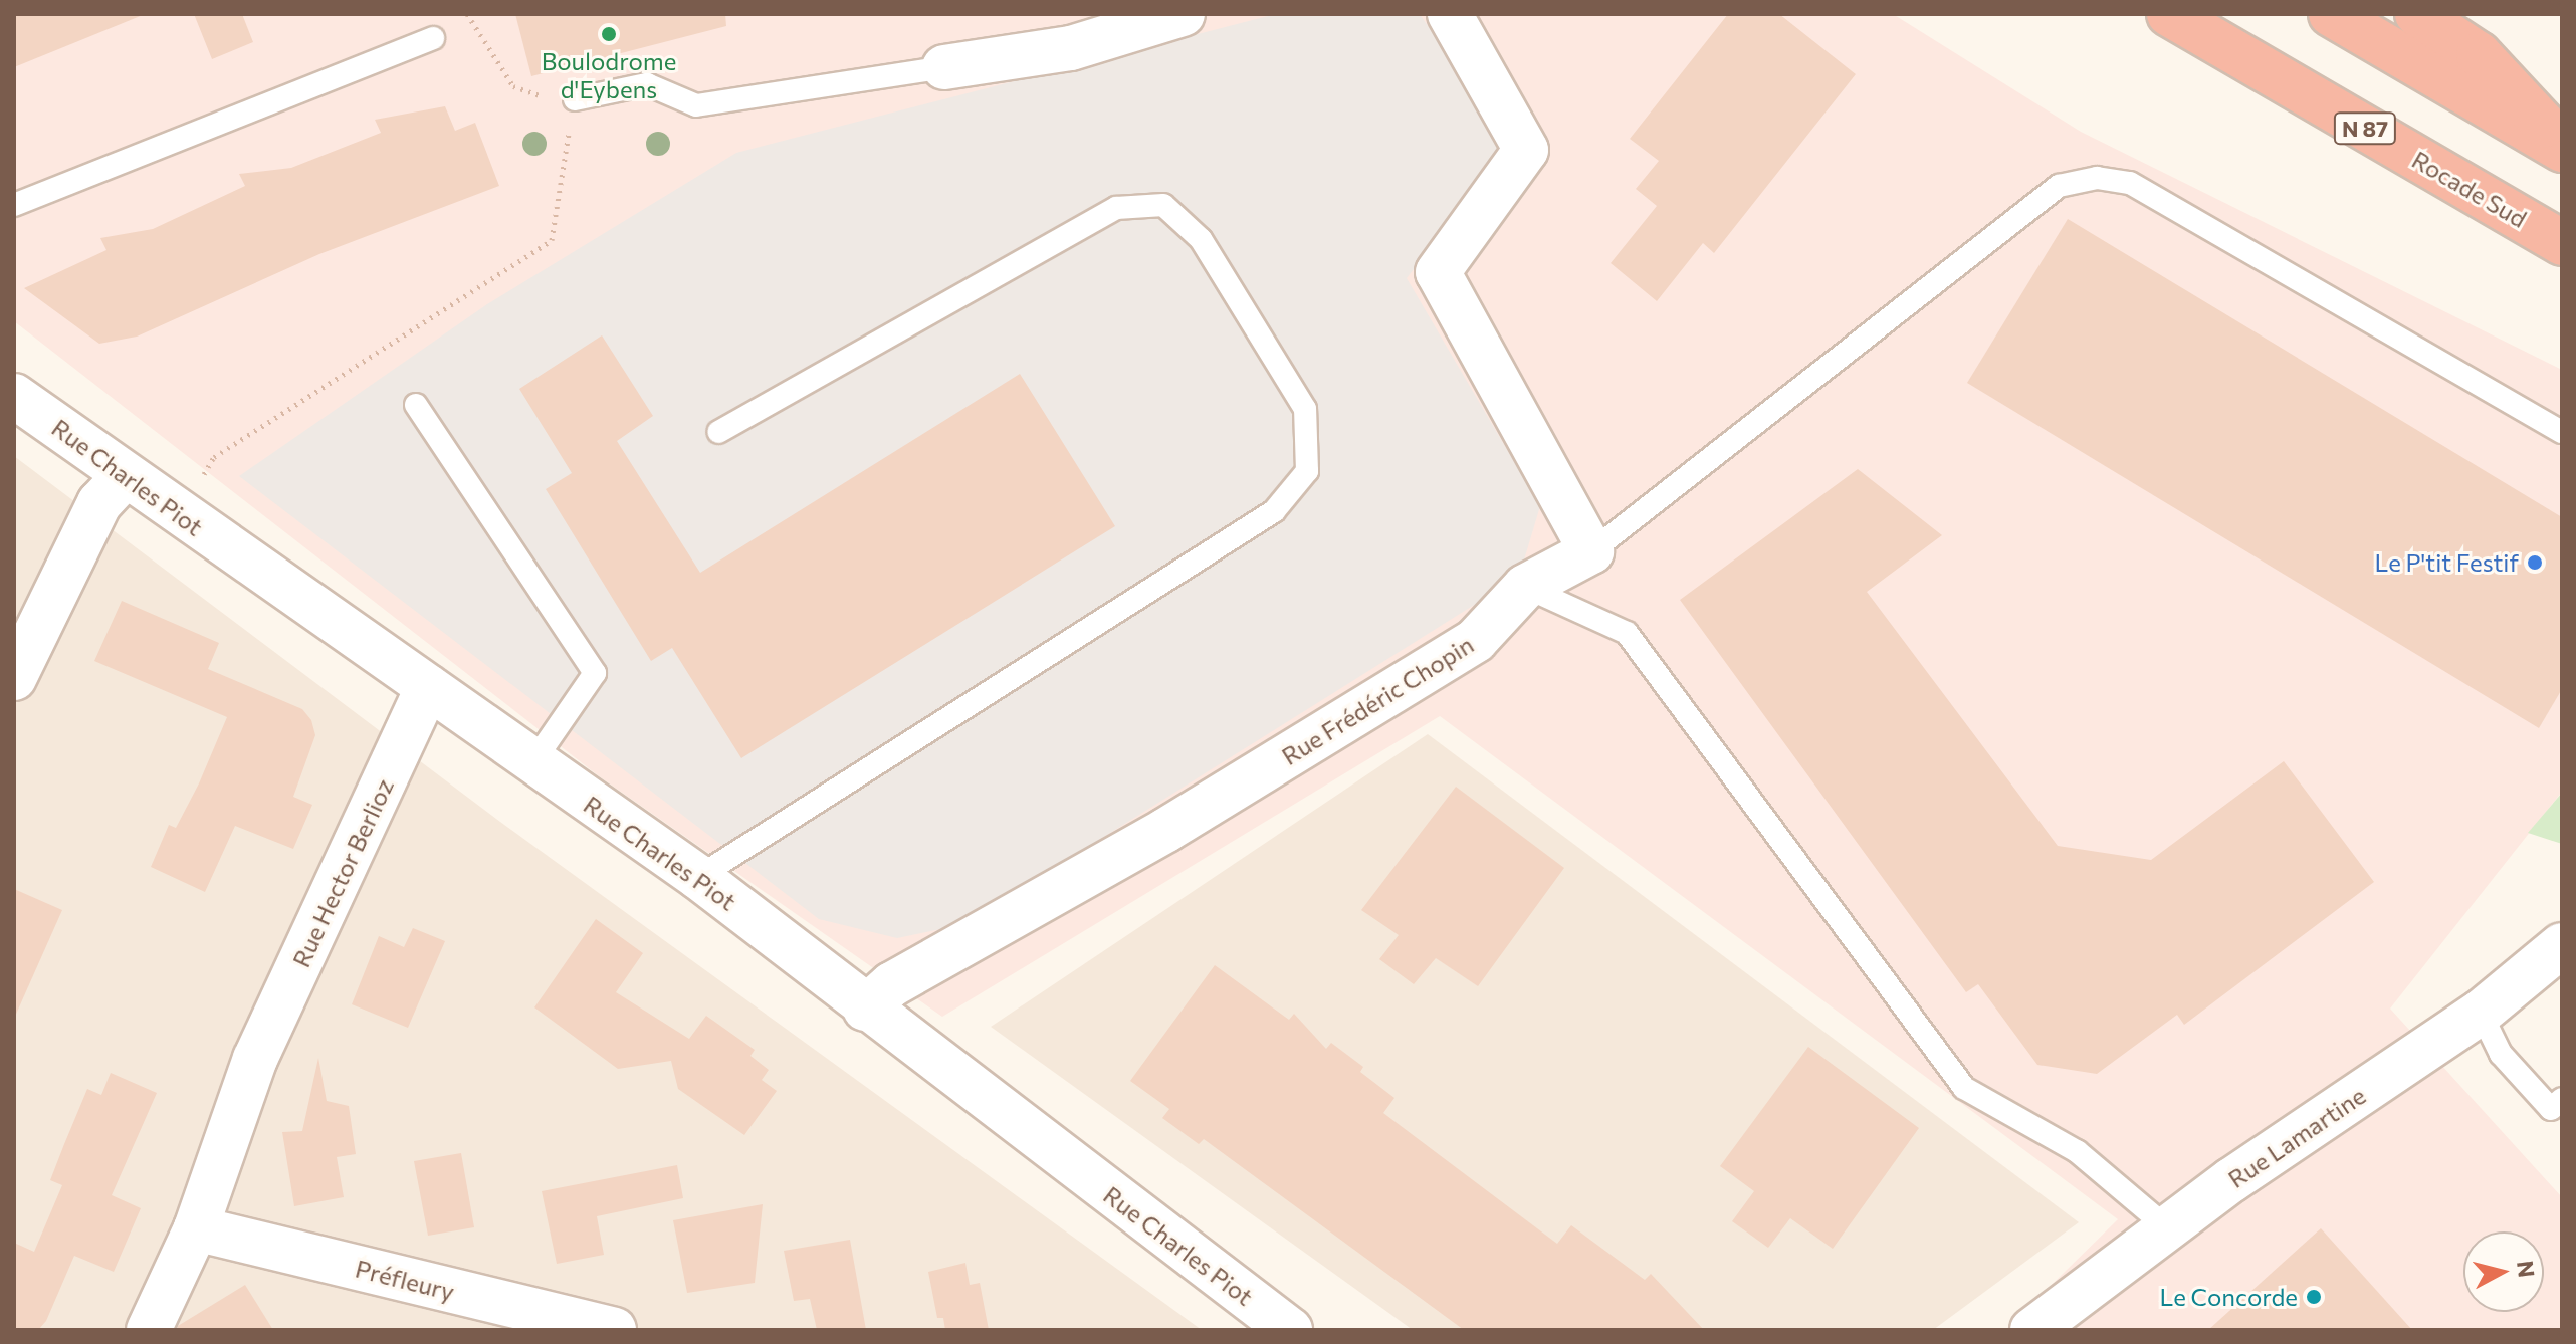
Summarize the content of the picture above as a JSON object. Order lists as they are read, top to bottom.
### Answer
{
  "streets": {
    "highway": ["N 87", "Rocade Sud"],
    "street": [
      "Rue Charles Piot",
      "Rue Frédéric Chopin",
      "Rue Hector Berlioz",
      "Rue Lamartine",
      "Préfleury"
    ]
  },
  "crossings": [
    ["Rue Charles Piot", "Rue Frédéric Chopin"],
    ["Rue Charles Piot", "Rue Hector Berlioz"],
    ["Rue Hector Berlioz", "Préfleury"]
  ],
  "places": ["Boulodrome d'Eybens", "Le P'tit Festif", "Le Concorde"],
  "north": "right"
}
